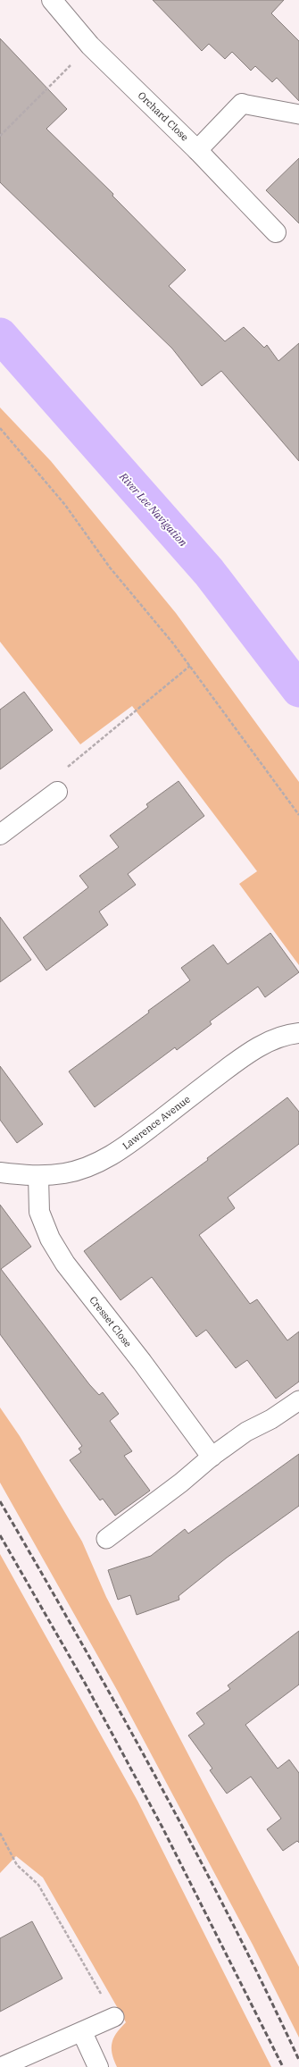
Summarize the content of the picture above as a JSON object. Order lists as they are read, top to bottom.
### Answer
{
  "streets": {
    "street": ["Orchard Close", "Lawrence Avenue", "Cresset Close"]
  },
  "crossings": [
    ["Lawrence Avenue", "Cresset Close"]
  ],
  "water": ["River Lee Navigation"]
}
